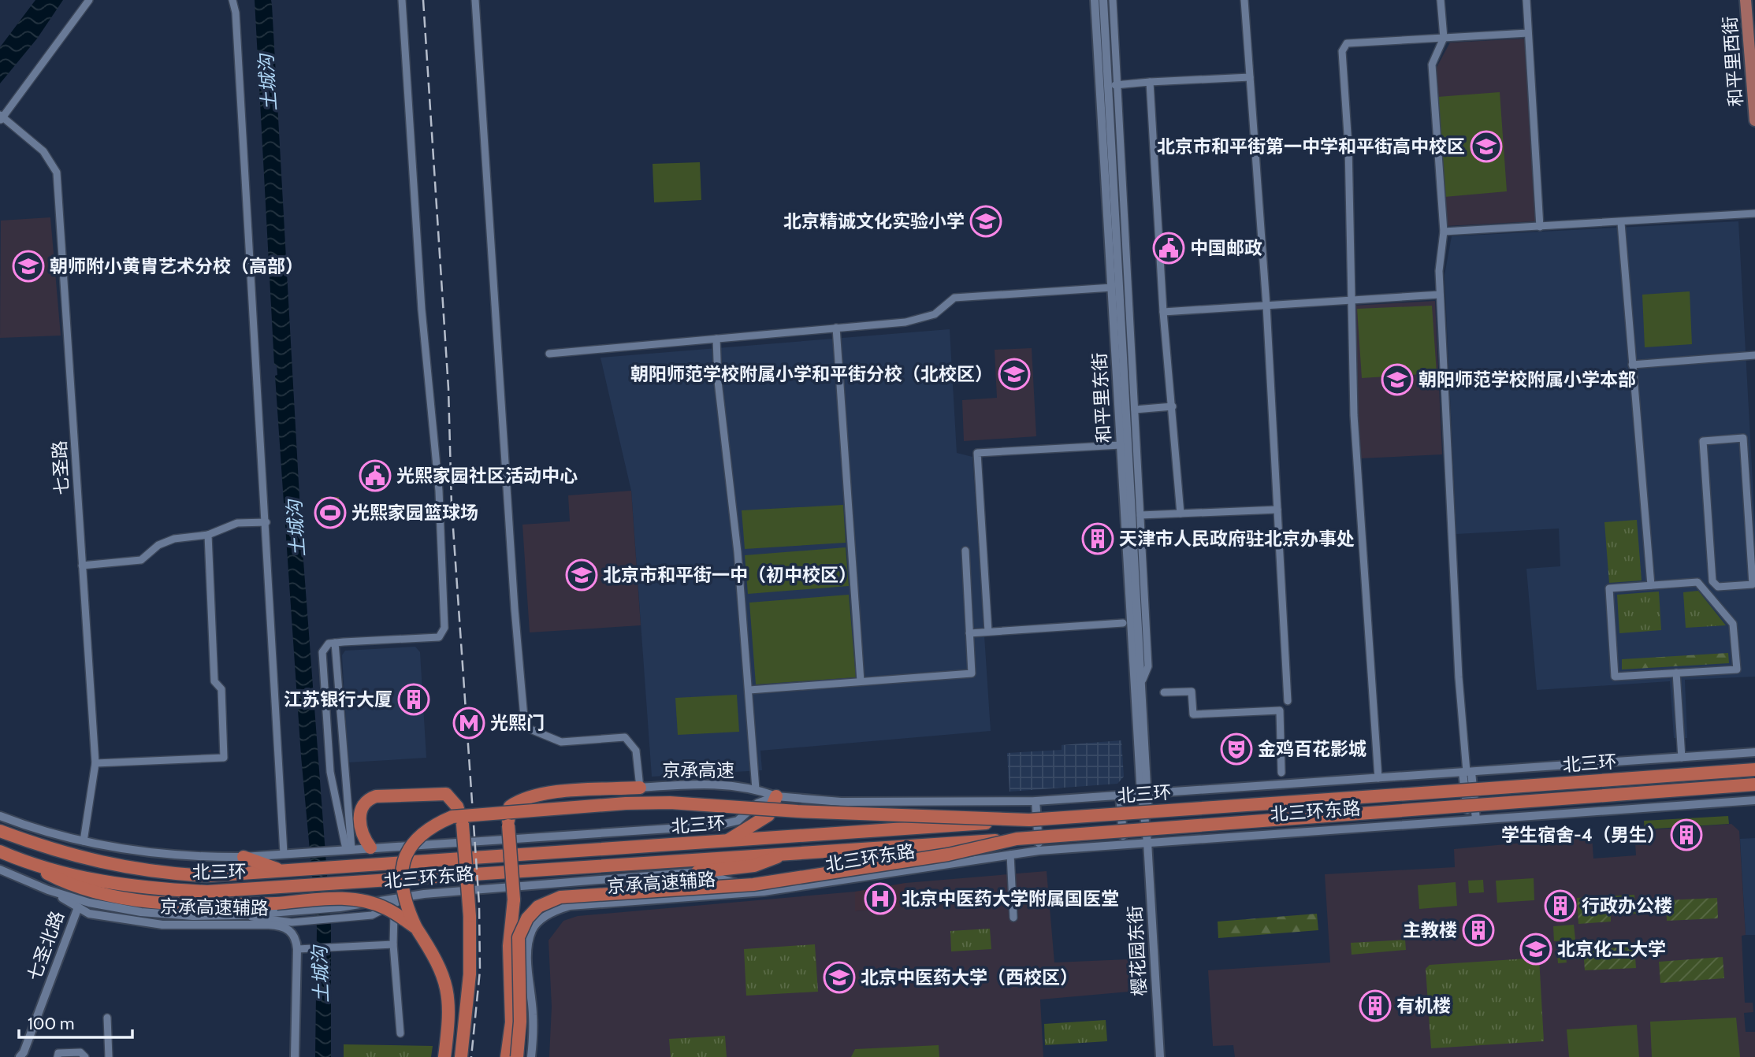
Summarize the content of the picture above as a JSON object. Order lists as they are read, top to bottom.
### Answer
{
  "streets": {
    "highway": ["北三环", "北三环东路"],
    "main road": ["和平里西街"],
    "street": [
      "和平里东街",
      "七圣路",
      "京承高速",
      "京承高速辅路",
      "七圣北路",
      "樱花园东街"
    ]
  },
  "crossings": [
    ["和平里东街", "北三环东路"],
    ["和平里东街", "樱花园东街"],
    ["七圣路", "北三环东路"],
    ["北三环", "北三环东路"],
    ["京承高速", "北三环东路"],
    ["北三环东路", "京承高速辅路"],
    ["北三环东路", "樱花园东街"],
    ["京承高速辅路", "七圣北路"]
  ],
  "water": ["土城沟"],
  "places": {
    "school or university": [
      "北京市和平街第一中学和平街高中校区",
      "北京精诚文化实验小学",
      "朝师附小黄胄艺术分校（高部）",
      "朝阳师范学校附属小学和平街分校（北校区）",
      "朝阳师范学校附属小学本部",
      "北京市和平街一中（初中校区）",
      "北京化工大学",
      "北京中医药大学（西校区）"
    ],
    "public building": ["中国邮政", "光熙家园社区活动中心"],
    "sports": ["光熙家园篮球场"],
    "building": [
      "天津市人民政府驻北京办事处",
      "江苏银行大厦",
      "学生宿舍-4（男生）",
      "行政办公楼",
      "主教楼",
      "有机楼"
    ],
    "metro station": ["光熙门"],
    "theatre": ["金鸡百花影城"],
    "hospital": ["北京中医药大学附属国医堂"]
  },
  "scale_bar": "100 m"
}
